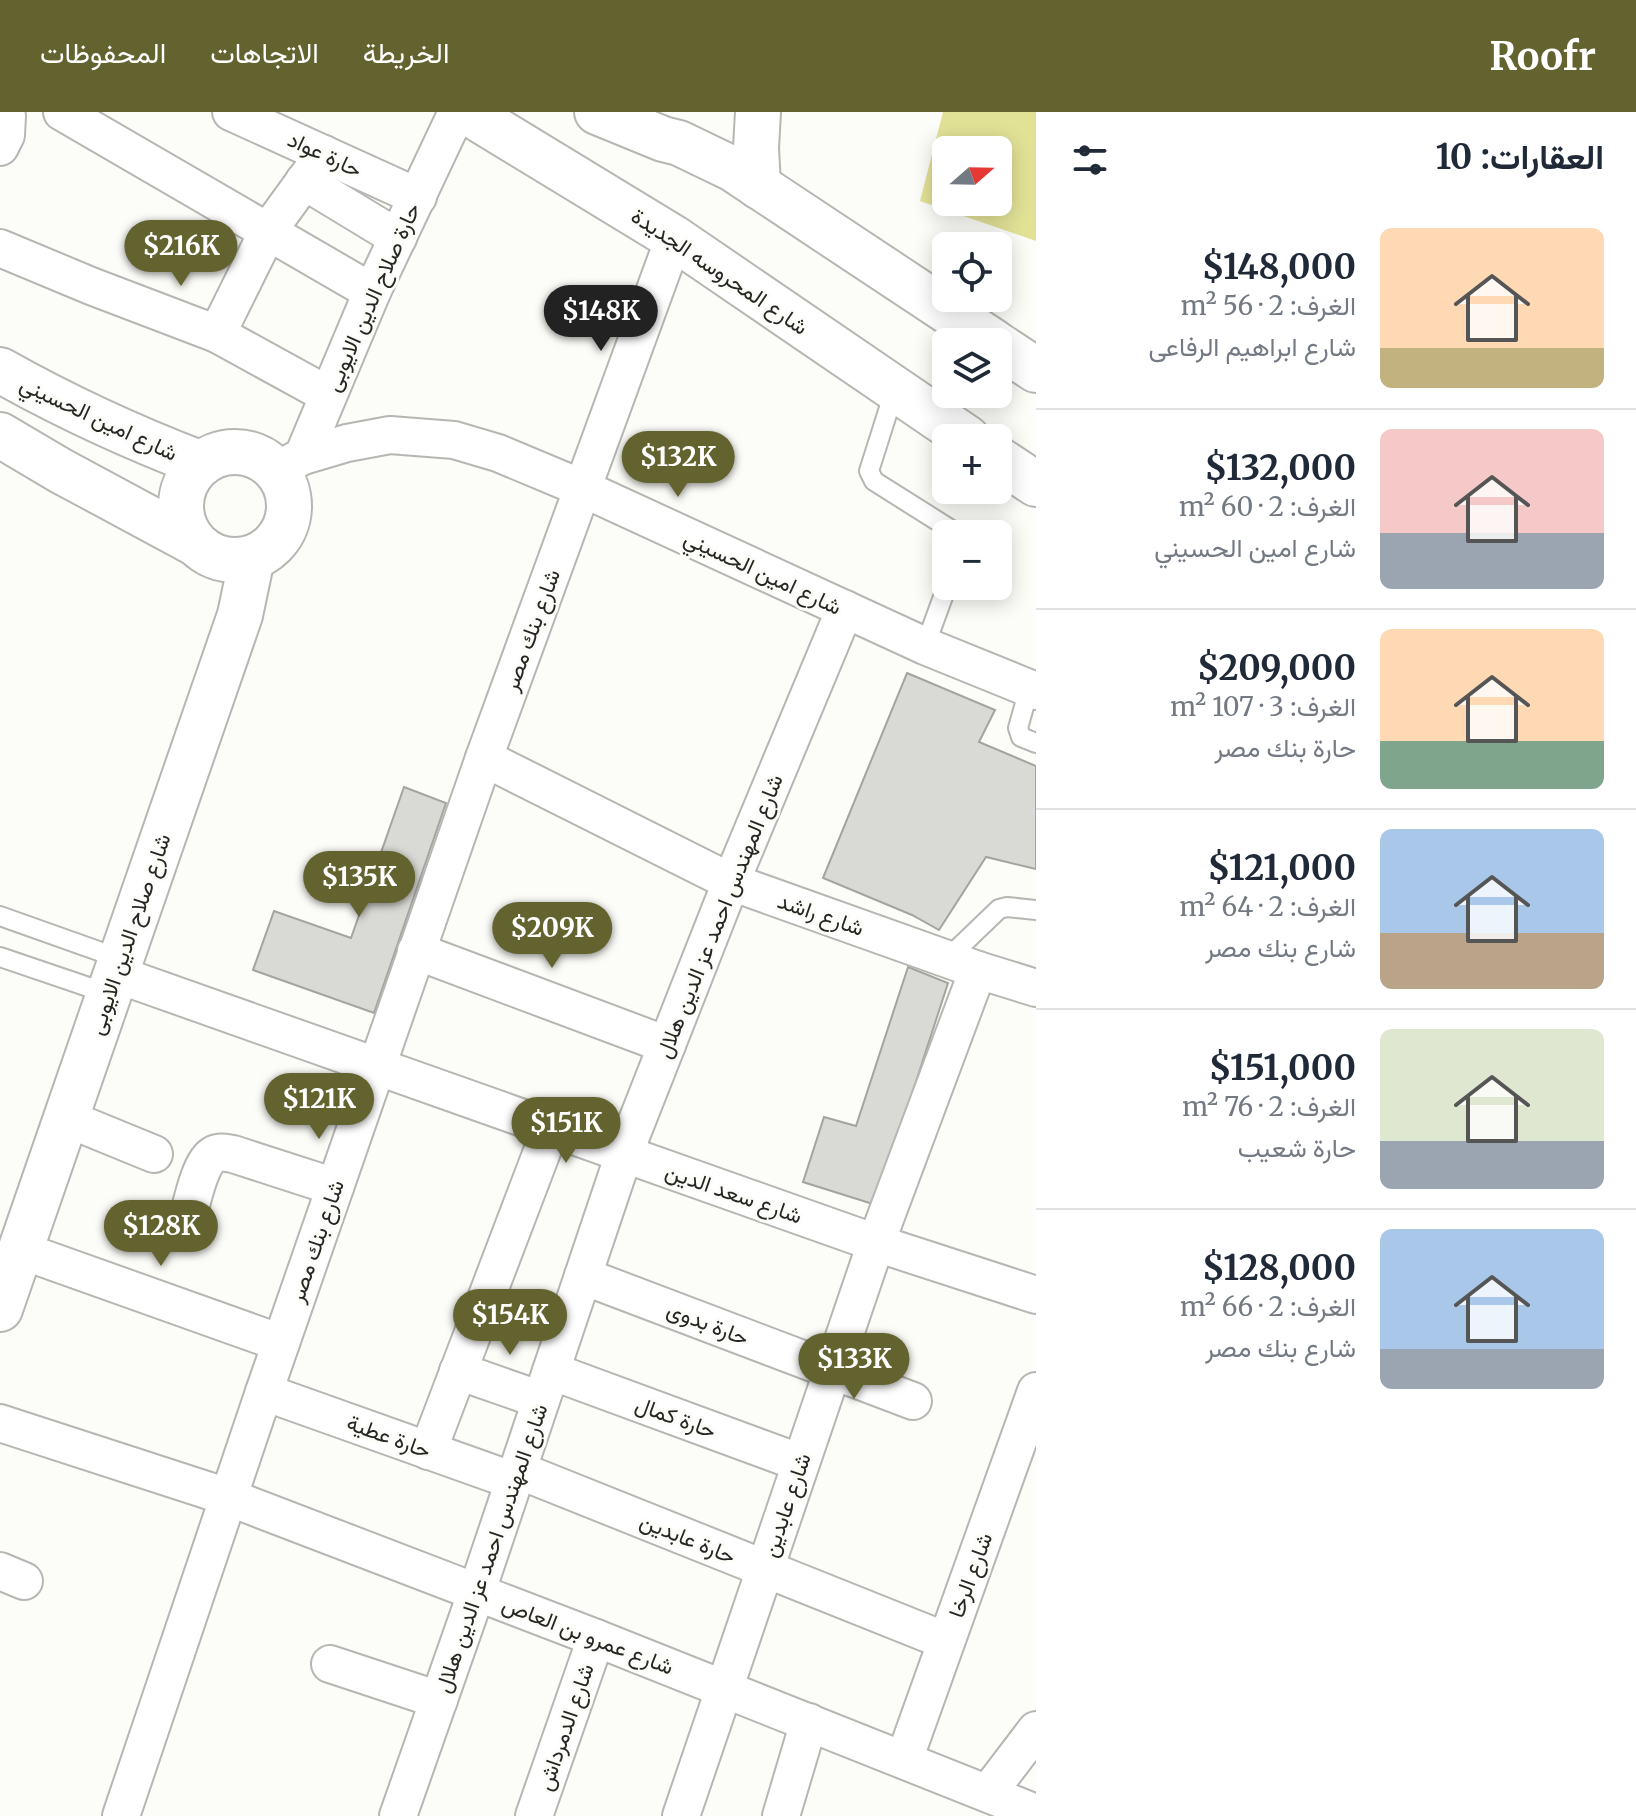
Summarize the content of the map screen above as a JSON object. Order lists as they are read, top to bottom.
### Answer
{
  "streets": {
    "street": [
      "حارة عواد",
      "شارع المحروسه الجديدة",
      "حارة صلاح الدين الايوبى",
      "شارع امين الحسيني",
      "شارع بنك مصر",
      "شارع راشد",
      "شارع المهندس احمد عز الدين هلال",
      "شارع صلاح الدين الايوبى",
      "شارع سعد الدين",
      "حارة بدوى",
      "حارة كمال",
      "حارة عطية",
      "شارع عابدين",
      "حارة عابدين",
      "شارع الرخا",
      "شارع عمرو بن العاص",
      "شارع الدمرداش"
    ]
  },
  "crossings": [
    ["حارة عواد", "حارة صلاح الدين الايوبى"],
    ["شارع المحروسه الجديدة", "شارع بنك مصر"],
    ["حارة صلاح الدين الايوبى", "شارع امين الحسيني"],
    ["حارة صلاح الدين الايوبى", "شارع صلاح الدين الايوبى"],
    ["شارع امين الحسيني", "شارع بنك مصر"],
    ["شارع امين الحسيني", "شارع المهندس احمد عز الدين هلال"],
    ["شارع امين الحسيني", "شارع صلاح الدين الايوبى"],
    ["شارع بنك مصر", "شارع راشد"],
    ["شارع بنك مصر", "شارع سعد الدين"],
    ["شارع بنك مصر", "حارة عطية"],
    ["شارع بنك مصر", "شارع عمرو بن العاص"],
    ["شارع راشد", "شارع المهندس احمد عز الدين هلال"],
    ["شارع راشد", "شارع عابدين"],
    ["شارع المهندس احمد عز الدين هلال", "شارع سعد الدين"],
    ["شارع المهندس احمد عز الدين هلال", "حارة بدوى"],
    ["شارع المهندس احمد عز الدين هلال", "حارة كمال"],
    ["شارع المهندس احمد عز الدين هلال", "حارة عطية"],
    ["شارع المهندس احمد عز الدين هلال", "حارة عابدين"],
    ["شارع المهندس احمد عز الدين هلال", "شارع عمرو بن العاص"],
    ["شارع صلاح الدين الايوبى", "شارع سعد الدين"],
    ["شارع سعد الدين", "شارع عابدين"],
    ["حارة بدوى", "شارع عابدين"],
    ["حارة كمال", "شارع عابدين"],
    ["حارة عطية", "حارة عابدين"],
    ["شارع عابدين", "حارة عابدين"],
    ["شارع عابدين", "شارع عمرو بن العاص"],
    ["حارة عابدين", "شارع الرخا"],
    ["شارع الرخا", "شارع عمرو بن العاص"],
    ["شارع عمرو بن العاص", "شارع الدمرداش"]
  ],
  "north": "right",
  "page": {
    "header": "Roofr",
    "nav": ["الخريطة", "الاتجاهات", "المحفوظات"],
    "heading": "العقارات: 10",
    "map_buttons": ["+", "−"],
    "list": [
      {
        "name": "$148,000",
        "note": "الغرف: 2 · 56 m² · شارع ابراهيم الرفاعى"
      },
      {
        "name": "$132,000",
        "note": "الغرف: 2 · 60 m² · شارع امين الحسيني"
      },
      {
        "name": "$209,000",
        "note": "الغرف: 3 · 107 m² · حارة بنك مصر"
      },
      {
        "name": "$121,000",
        "note": "الغرف: 2 · 64 m² · شارع بنك مصر"
      },
      {
        "name": "$151,000",
        "note": "الغرف: 2 · 76 m² · حارة شعيب"
      },
      {
        "name": "$128,000",
        "note": "الغرف: 2 · 66 m² · شارع بنك مصر"
      }
    ],
    "price": [
      "$216K",
      "$148K",
      "$132K",
      "$135K",
      "$209K",
      "$121K",
      "$151K",
      "$128K",
      "$154K",
      "$133K"
    ]
  }
}
